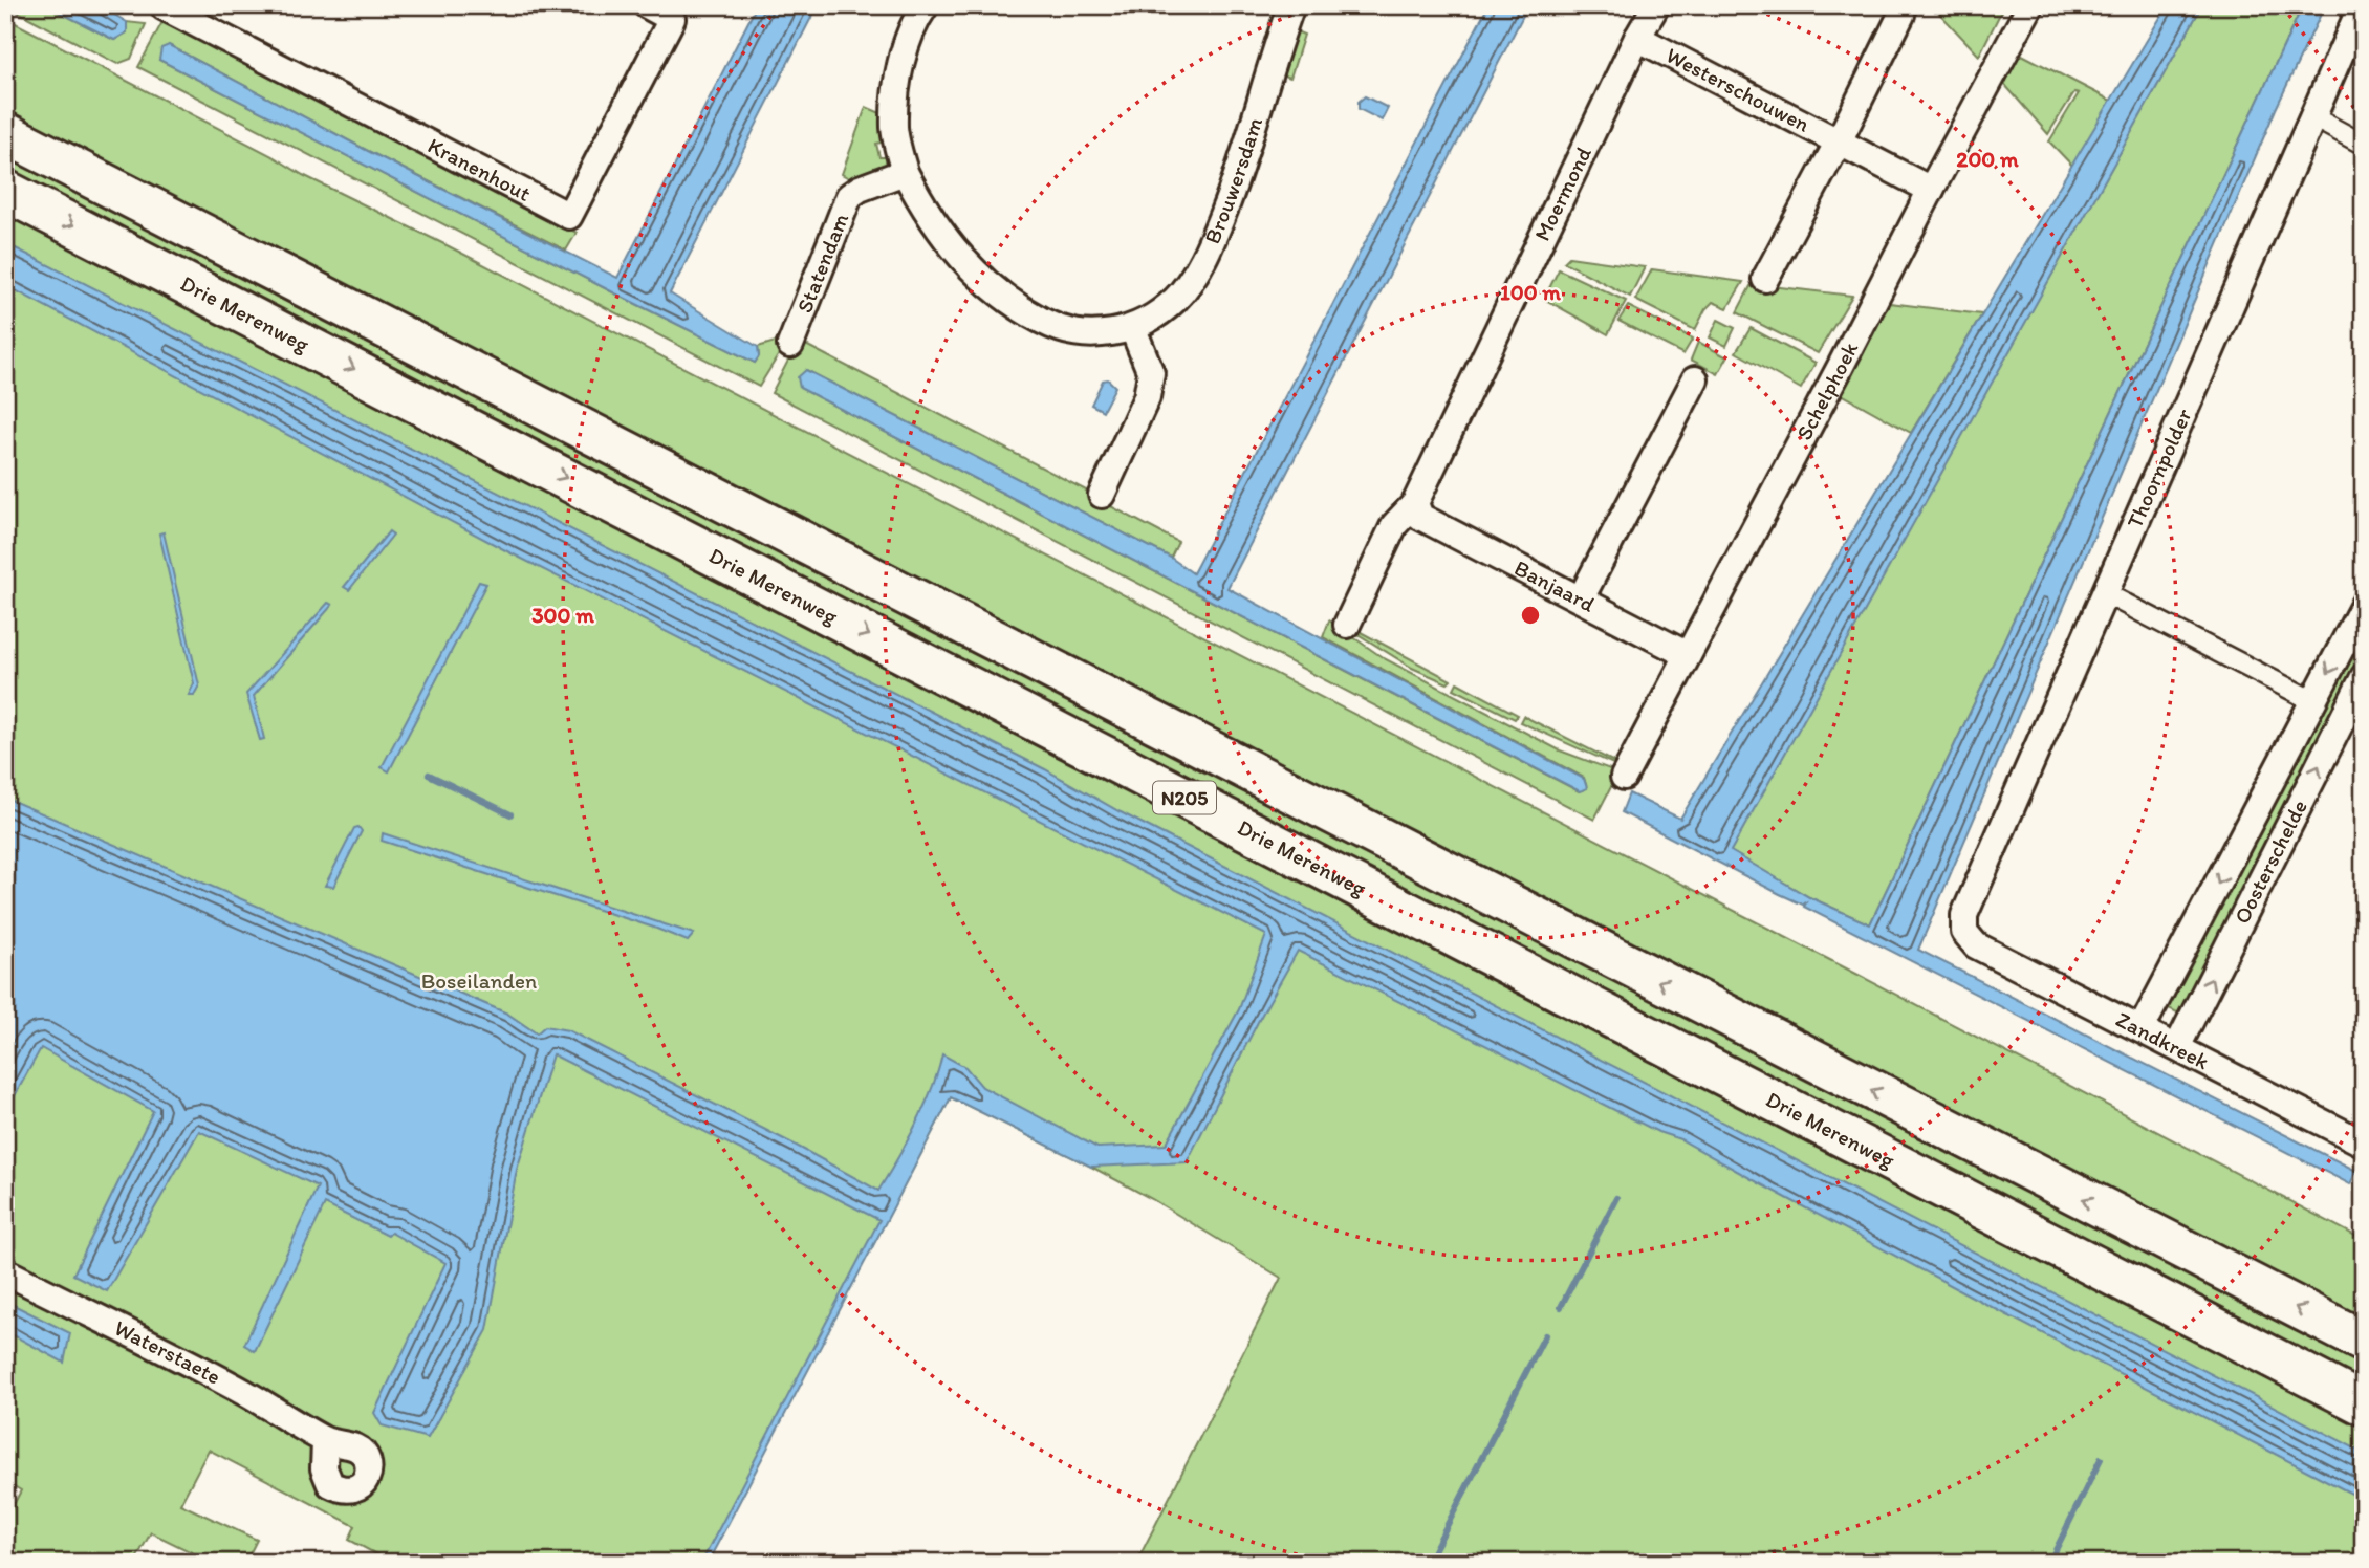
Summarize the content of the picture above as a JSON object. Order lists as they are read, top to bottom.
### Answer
{
  "streets": {
    "highway": ["Drie Merenweg", "N205"],
    "street": [
      "Westerschouwen",
      "Kranenhout",
      "Brouwersdam",
      "Moermond",
      "Statendam",
      "Schelphoek",
      "Thoornpolder",
      "Banjaard",
      "Oosterschelde",
      "Zandkreek",
      "Waterstaete"
    ]
  },
  "crossings": [
    ["Westerschouwen", "Moermond"],
    ["Westerschouwen", "Schelphoek"],
    ["Brouwersdam", "Statendam"],
    ["Moermond", "Banjaard"],
    ["Schelphoek", "Banjaard"],
    ["Thoornpolder", "Zandkreek"],
    ["Oosterschelde", "Zandkreek"]
  ],
  "parks": ["Boseilanden"],
  "rings": ["200 m", "100 m", "300 m"]
}
